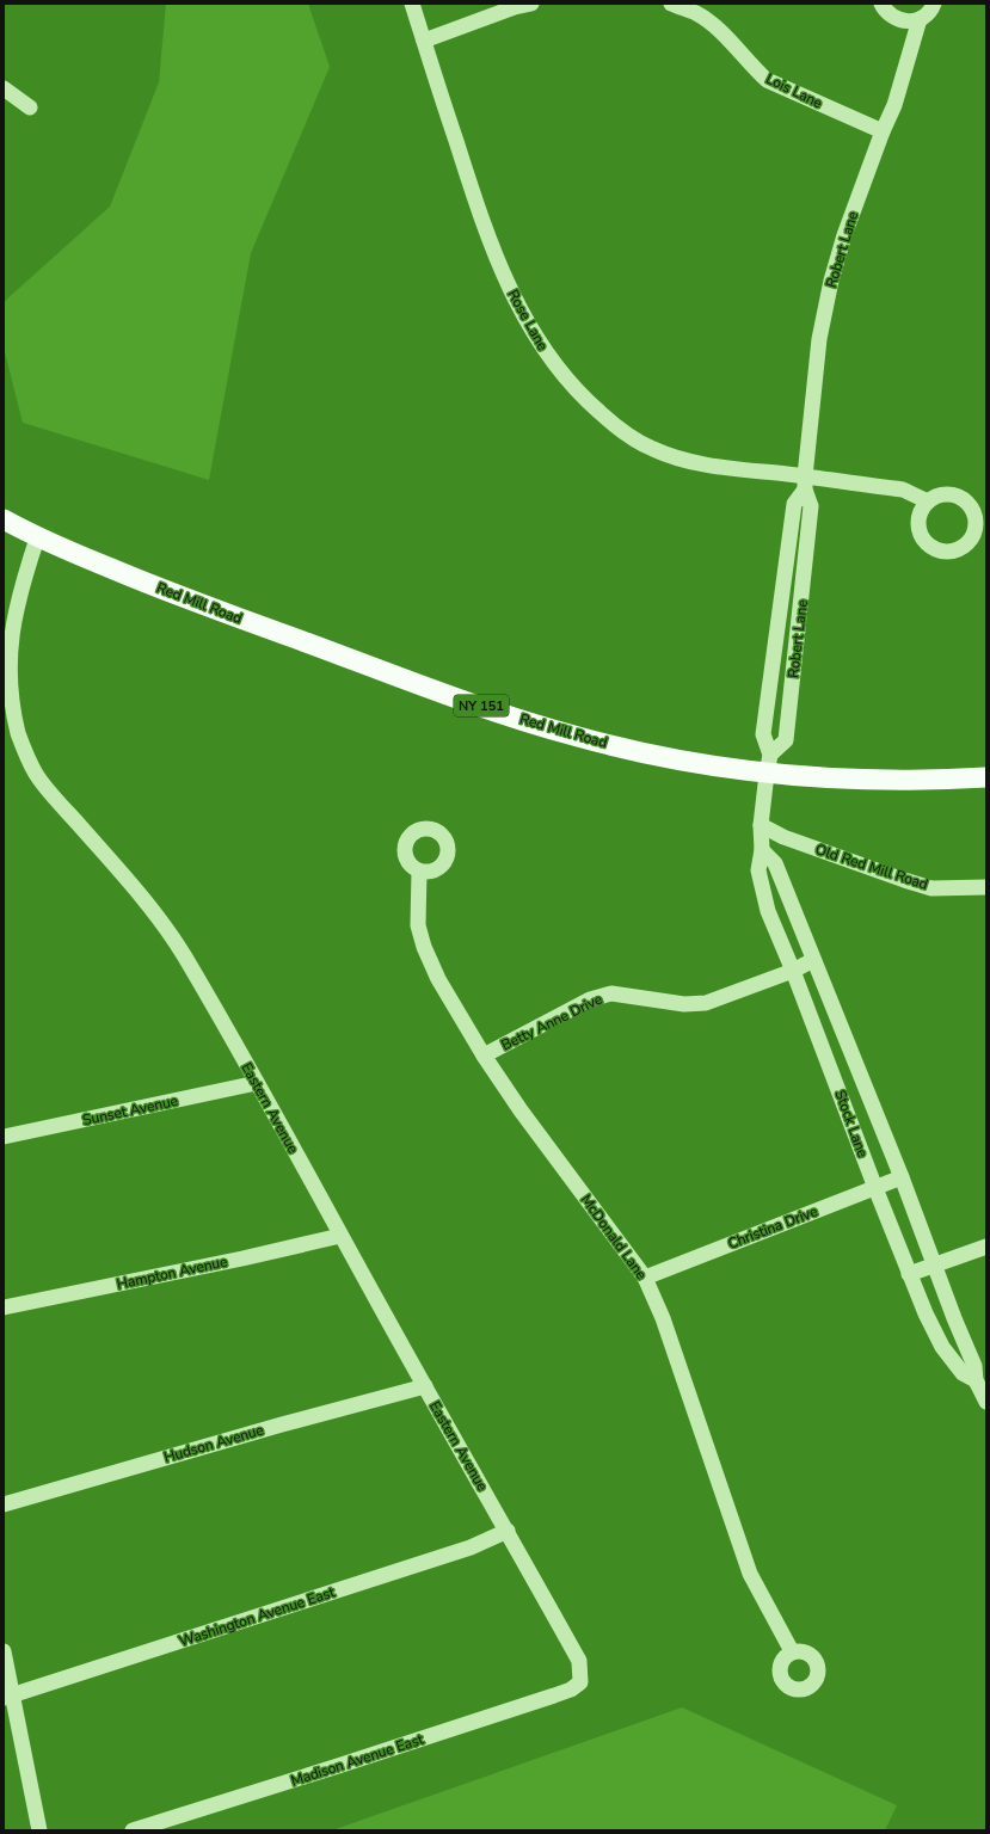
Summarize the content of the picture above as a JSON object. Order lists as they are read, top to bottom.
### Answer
{
  "streets": {
    "main road": ["Red Mill Road", "NY 151"],
    "street": [
      "Lois Lane",
      "Robert Lane",
      "Rose Lane",
      "Old Red Mill Road",
      "Betty Anne Drive",
      "Eastern Avenue",
      "Sunset Avenue",
      "Stock Lane",
      "Christina Drive",
      "McDonald Lane",
      "Hampton Avenue",
      "Hudson Avenue",
      "Washington Avenue East",
      "Madison Avenue East"
    ]
  },
  "crossings": [
    ["Lois Lane", "Robert Lane"],
    ["Robert Lane", "Rose Lane"],
    ["Robert Lane", "Red Mill Road"],
    ["Robert Lane", "Stock Lane"],
    ["Red Mill Road", "Eastern Avenue"],
    ["Red Mill Road", "Stock Lane"],
    ["Old Red Mill Road", "Stock Lane"],
    ["Betty Anne Drive", "Stock Lane"],
    ["Betty Anne Drive", "McDonald Lane"],
    ["Eastern Avenue", "Sunset Avenue"],
    ["Eastern Avenue", "Hampton Avenue"],
    ["Eastern Avenue", "Hudson Avenue"],
    ["Eastern Avenue", "Washington Avenue East"],
    ["Eastern Avenue", "Madison Avenue East"],
    ["Stock Lane", "Christina Drive"],
    ["Christina Drive", "McDonald Lane"]
  ]
}
